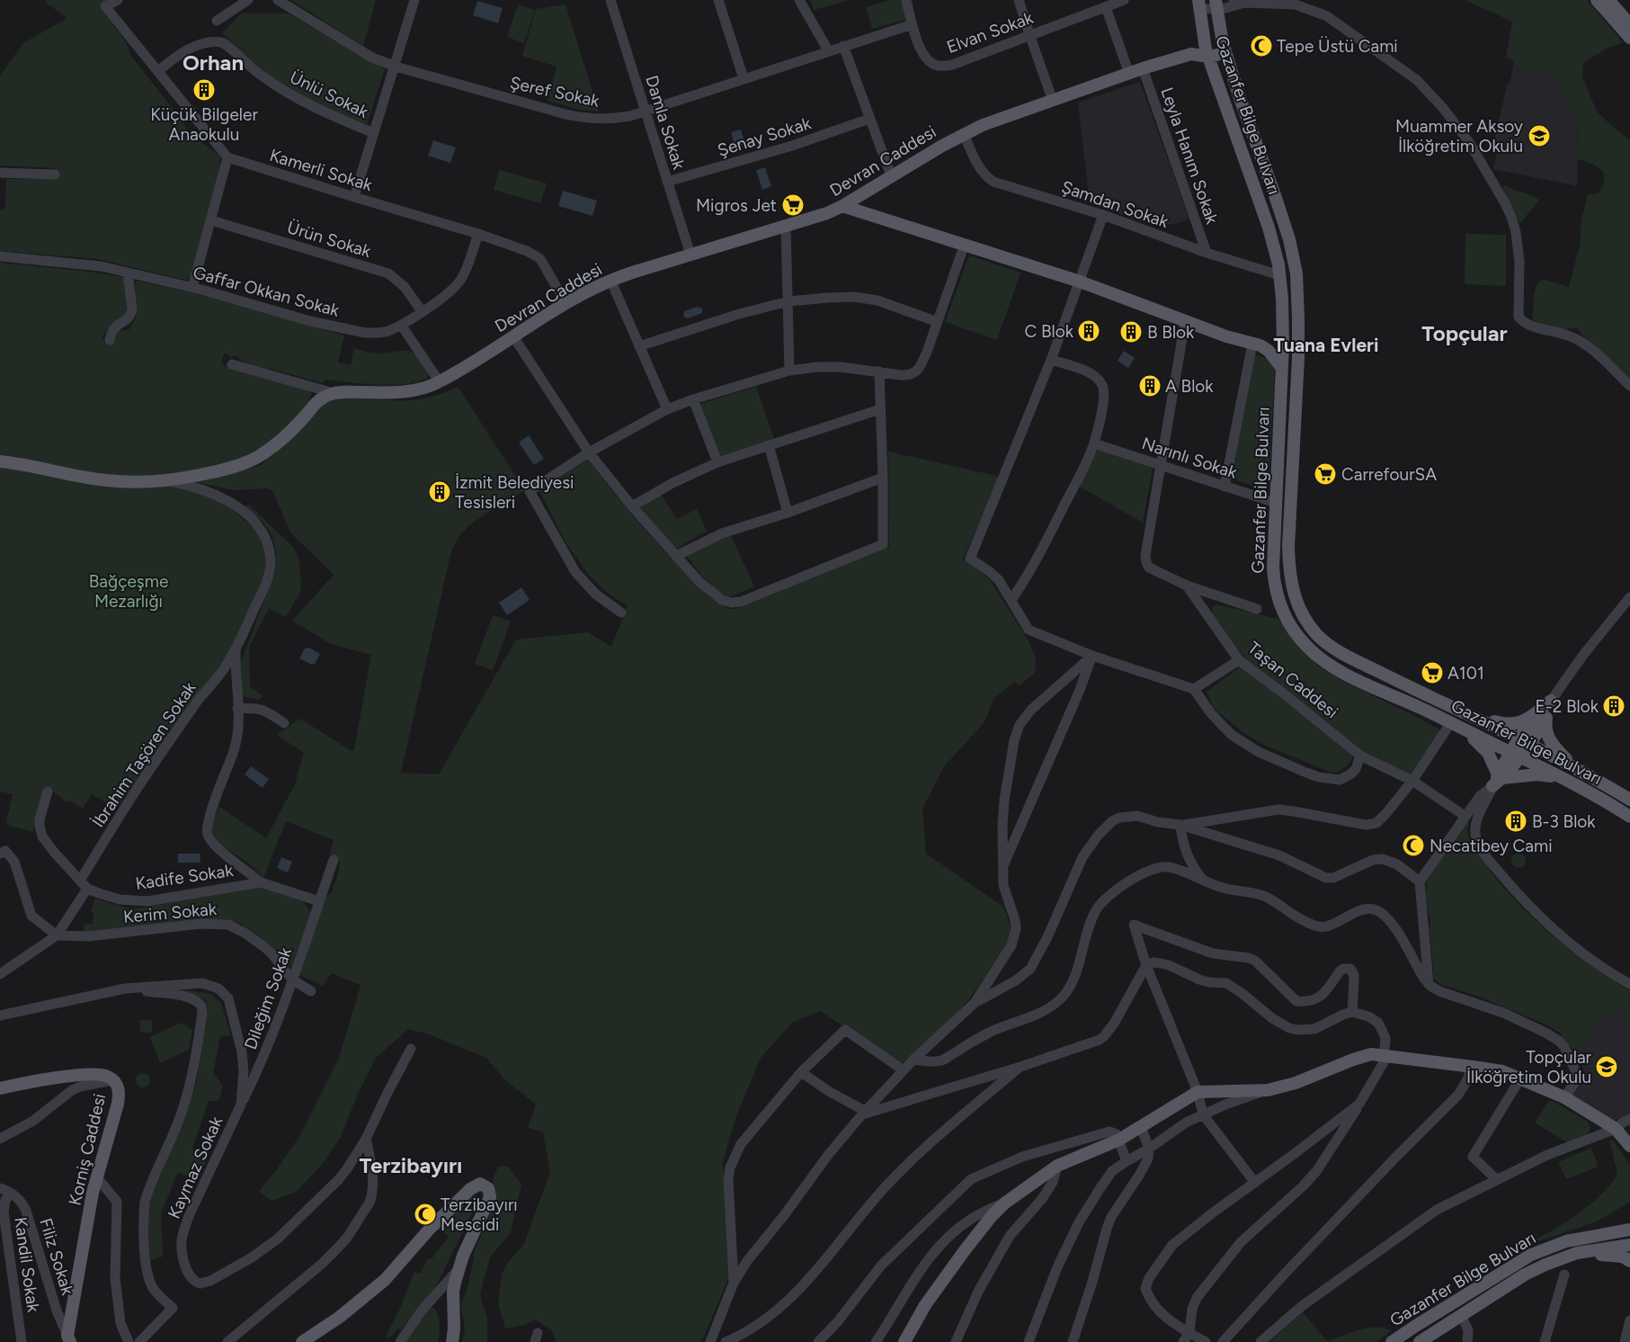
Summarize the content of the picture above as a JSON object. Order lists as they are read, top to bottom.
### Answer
{
  "streets": {
    "main road": ["Gazanfer Bilge Bulvarı", "Devran Caddesi", "Korniş Caddesi"],
    "street": [
      "Elvan Sokak",
      "Şeref Sokak",
      "Ünlü Sokak",
      "Damla Sokak",
      "Şenay Sokak",
      "Leyla Hanım Sokak",
      "Kamerli Sokak",
      "Şamdan Sokak",
      "Ürün Sokak",
      "Gaffar Okkan Sokak",
      "Narınlı Sokak",
      "Taşan Caddesi",
      "İbrahim Taşören Sokak",
      "Kadife Sokak",
      "Kerim Sokak",
      "Dileğim Sokak",
      "Kaymaz Sokak",
      "Filiz Sokak",
      "Kandil Sokak"
    ]
  },
  "crossings": [
    ["Elvan Sokak", "Şeref Sokak"],
    ["Şeref Sokak", "Damla Sokak"],
    ["Gazanfer Bilge Bulvarı", "Şamdan Sokak"],
    ["Gazanfer Bilge Bulvarı", "Narınlı Sokak"],
    ["Damla Sokak", "Şenay Sokak"],
    ["Damla Sokak", "Devran Caddesi"],
    ["Leyla Hanım Sokak", "Devran Caddesi"],
    ["Leyla Hanım Sokak", "Şamdan Sokak"],
    ["Devran Caddesi", "Kamerli Sokak"],
    ["Devran Caddesi", "Şamdan Sokak"],
    ["Devran Caddesi", "İbrahim Taşören Sokak"],
    ["Kamerli Sokak", "Gaffar Okkan Sokak"],
    ["Ürün Sokak", "Gaffar Okkan Sokak"],
    ["Narınlı Sokak", "Taşan Caddesi"],
    ["İbrahim Taşören Sokak", "Kadife Sokak"],
    ["İbrahim Taşören Sokak", "Kerim Sokak"],
    ["Kadife Sokak", "Dileğim Sokak"],
    ["Kerim Sokak", "Dileğim Sokak"],
    ["Dileğim Sokak", "Kaymaz Sokak"],
    ["Korniş Caddesi", "Filiz Sokak"],
    ["Filiz Sokak", "Kandil Sokak"]
  ],
  "districts": [
    "Orhan",
    "Topçular",
    "Tuana Evleri",
    "Terzibayırı"
  ],
  "parks": ["Bağçeşme Mezarlığı"],
  "places": {
    "mosque": ["Tepe Üstü Cami", "Necatibey Cami", "Terzibayırı Mescidi"],
    "building": [
      "Küçük Bilgeler Anaokulu",
      "C Blok",
      "B Blok",
      "A Blok",
      "İzmit Belediyesi Tesisleri",
      "E-2 Blok",
      "B-3 Blok"
    ],
    "school or university": ["Muammer Aksoy İlköğretim Okulu", "Topçular İlköğretim Okulu"],
    "supermarket": ["Migros Jet", "CarrefourSA", "A101"]
  }
}
